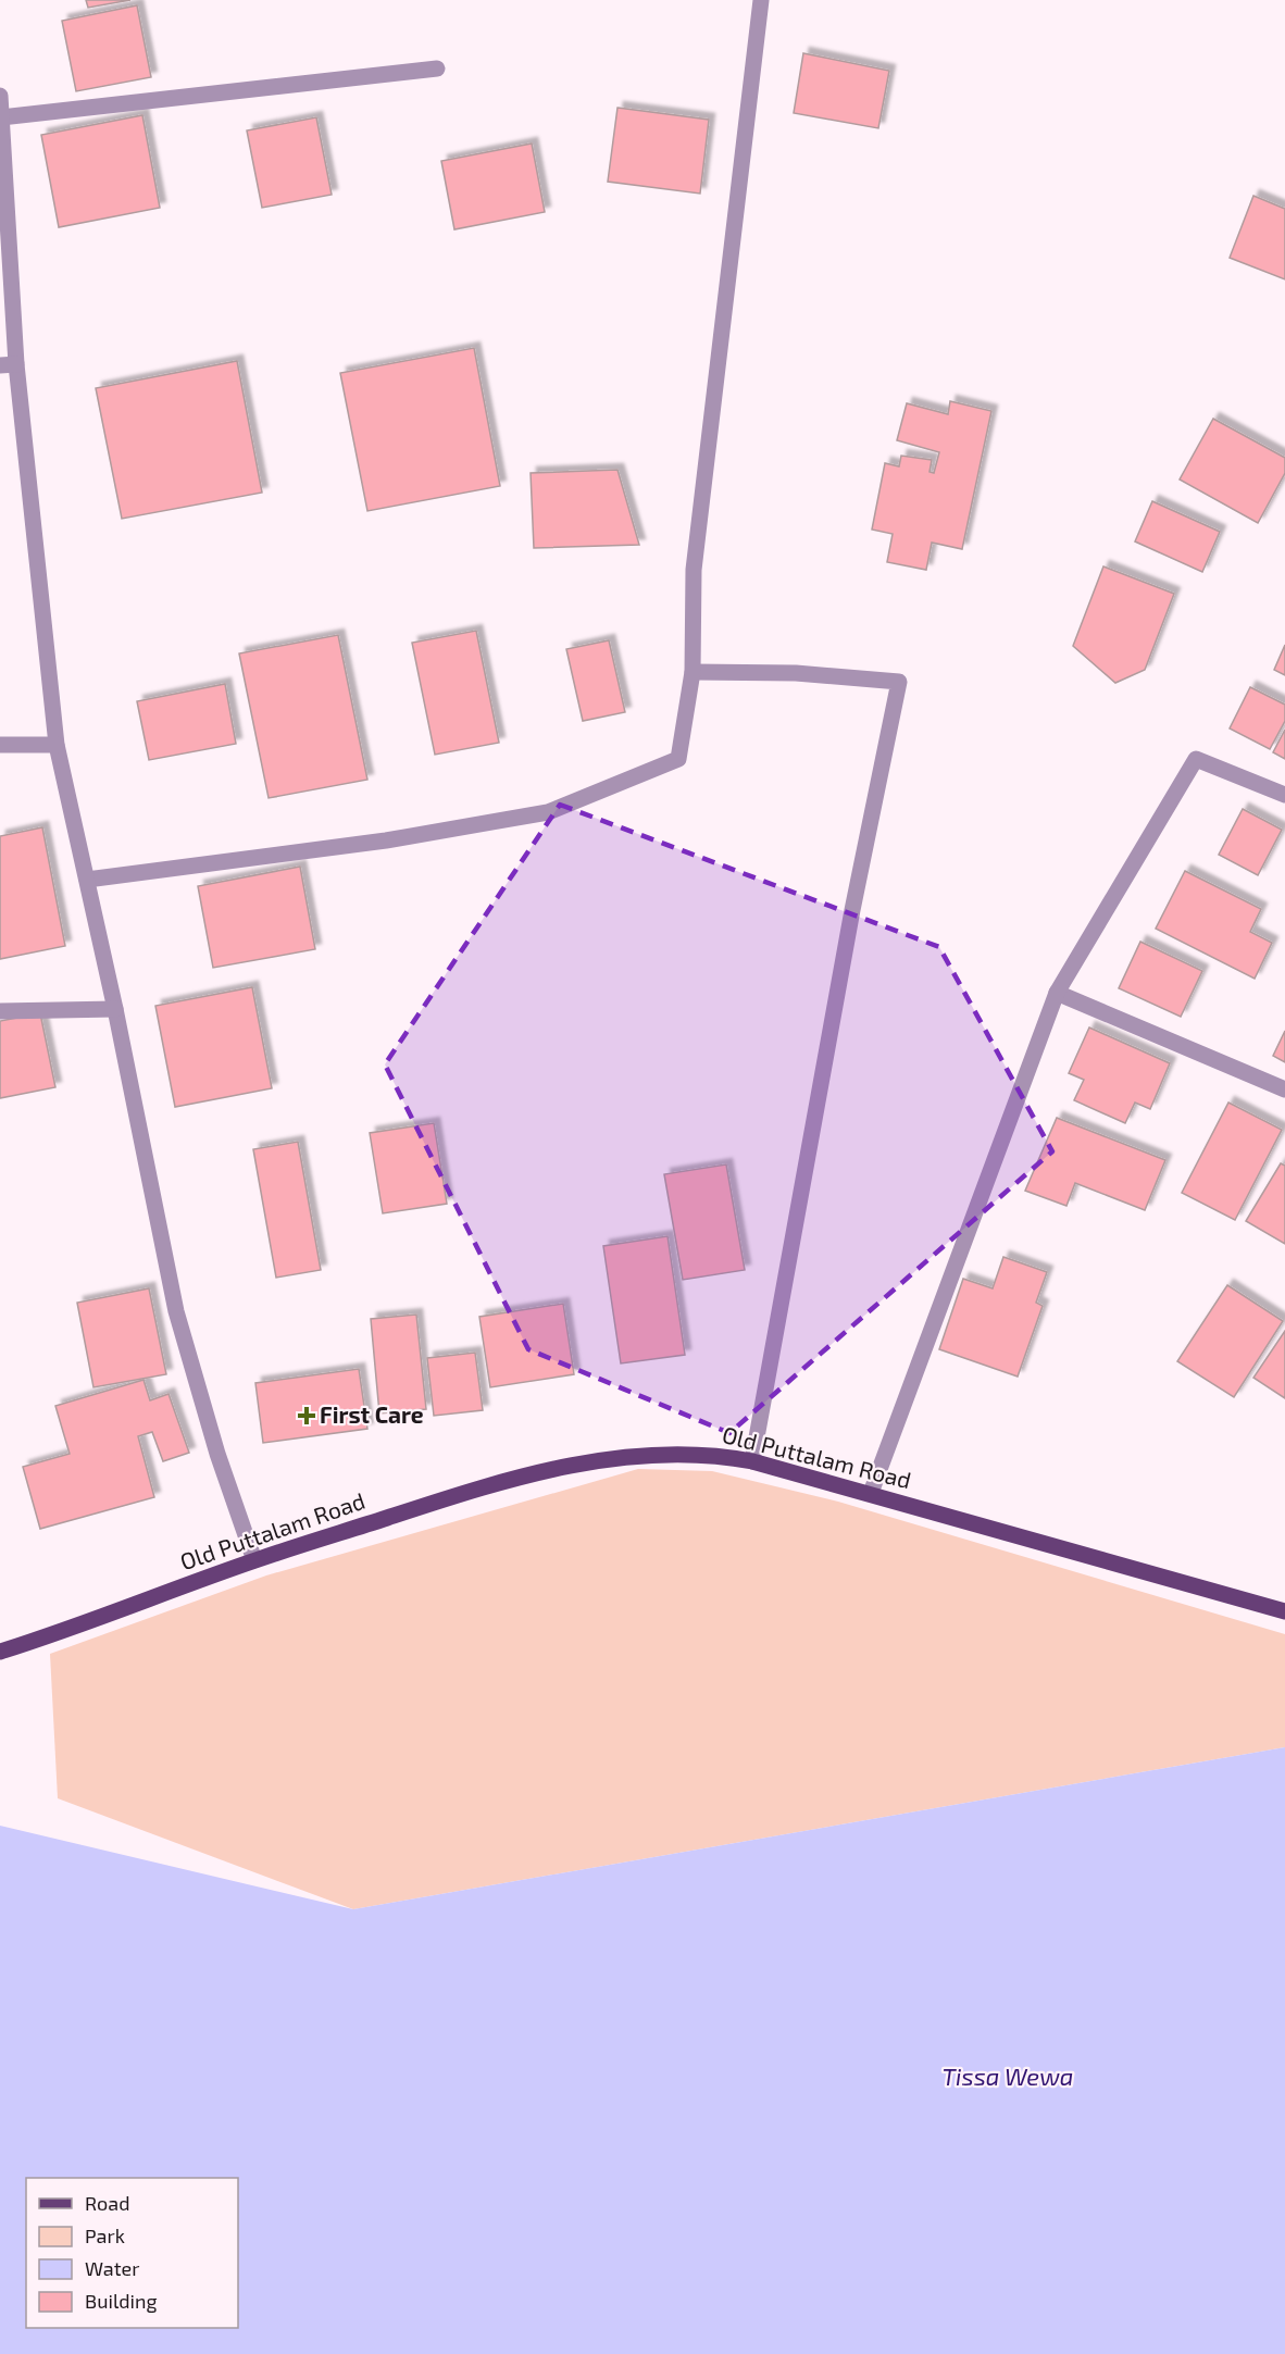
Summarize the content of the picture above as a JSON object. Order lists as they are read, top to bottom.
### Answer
{
  "streets": {
    "main road": ["Old Puttalam Road"]
  },
  "water": ["Tissa Wewa"],
  "places": {
    "health": ["First Care"]
  },
  "legend": [
    "Road",
    "Park",
    "Water",
    "Building"
  ]
}
